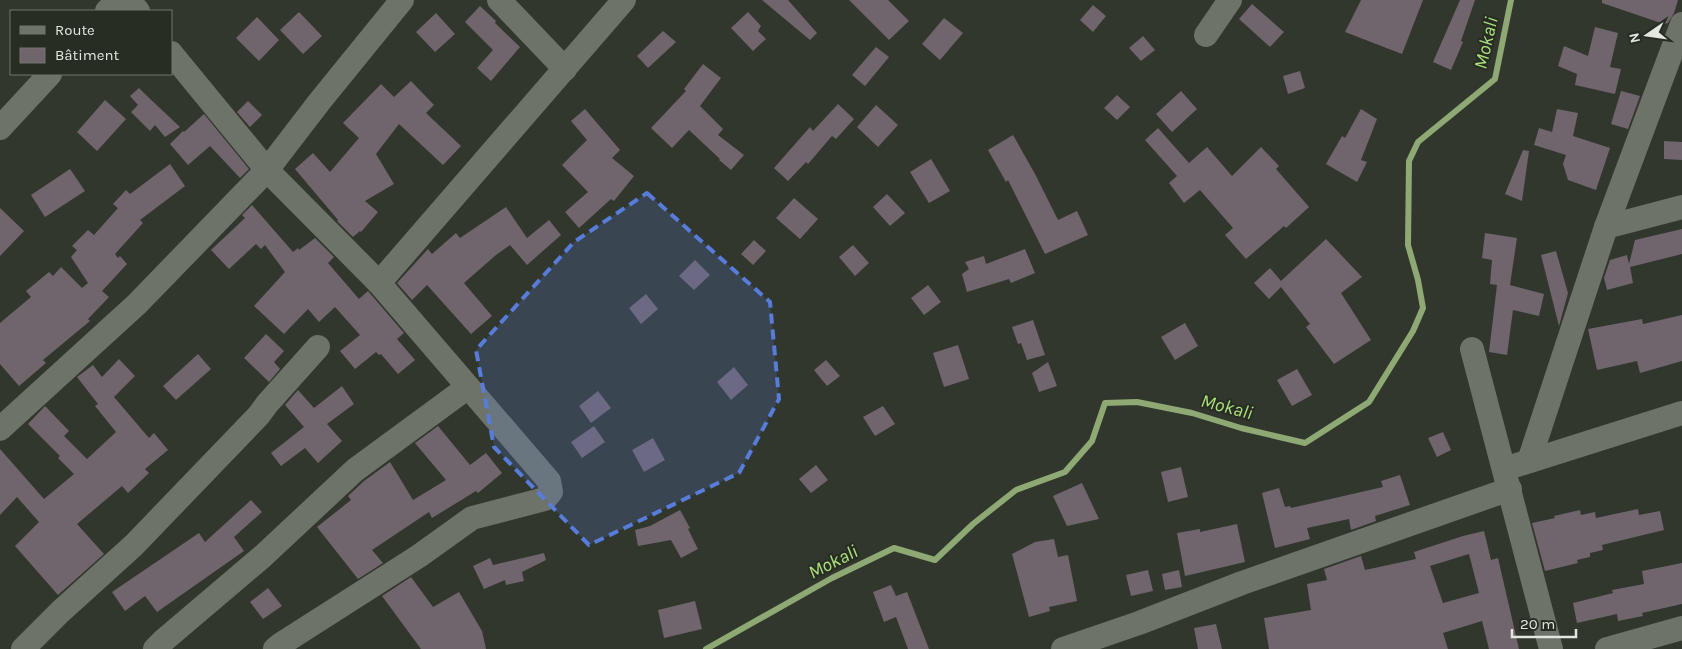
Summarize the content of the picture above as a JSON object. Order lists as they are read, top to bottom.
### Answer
{
  "water": ["Mokali"],
  "legend": ["Route", "Bâtiment"],
  "scale_bar": "20 m",
  "north": "left"
}
